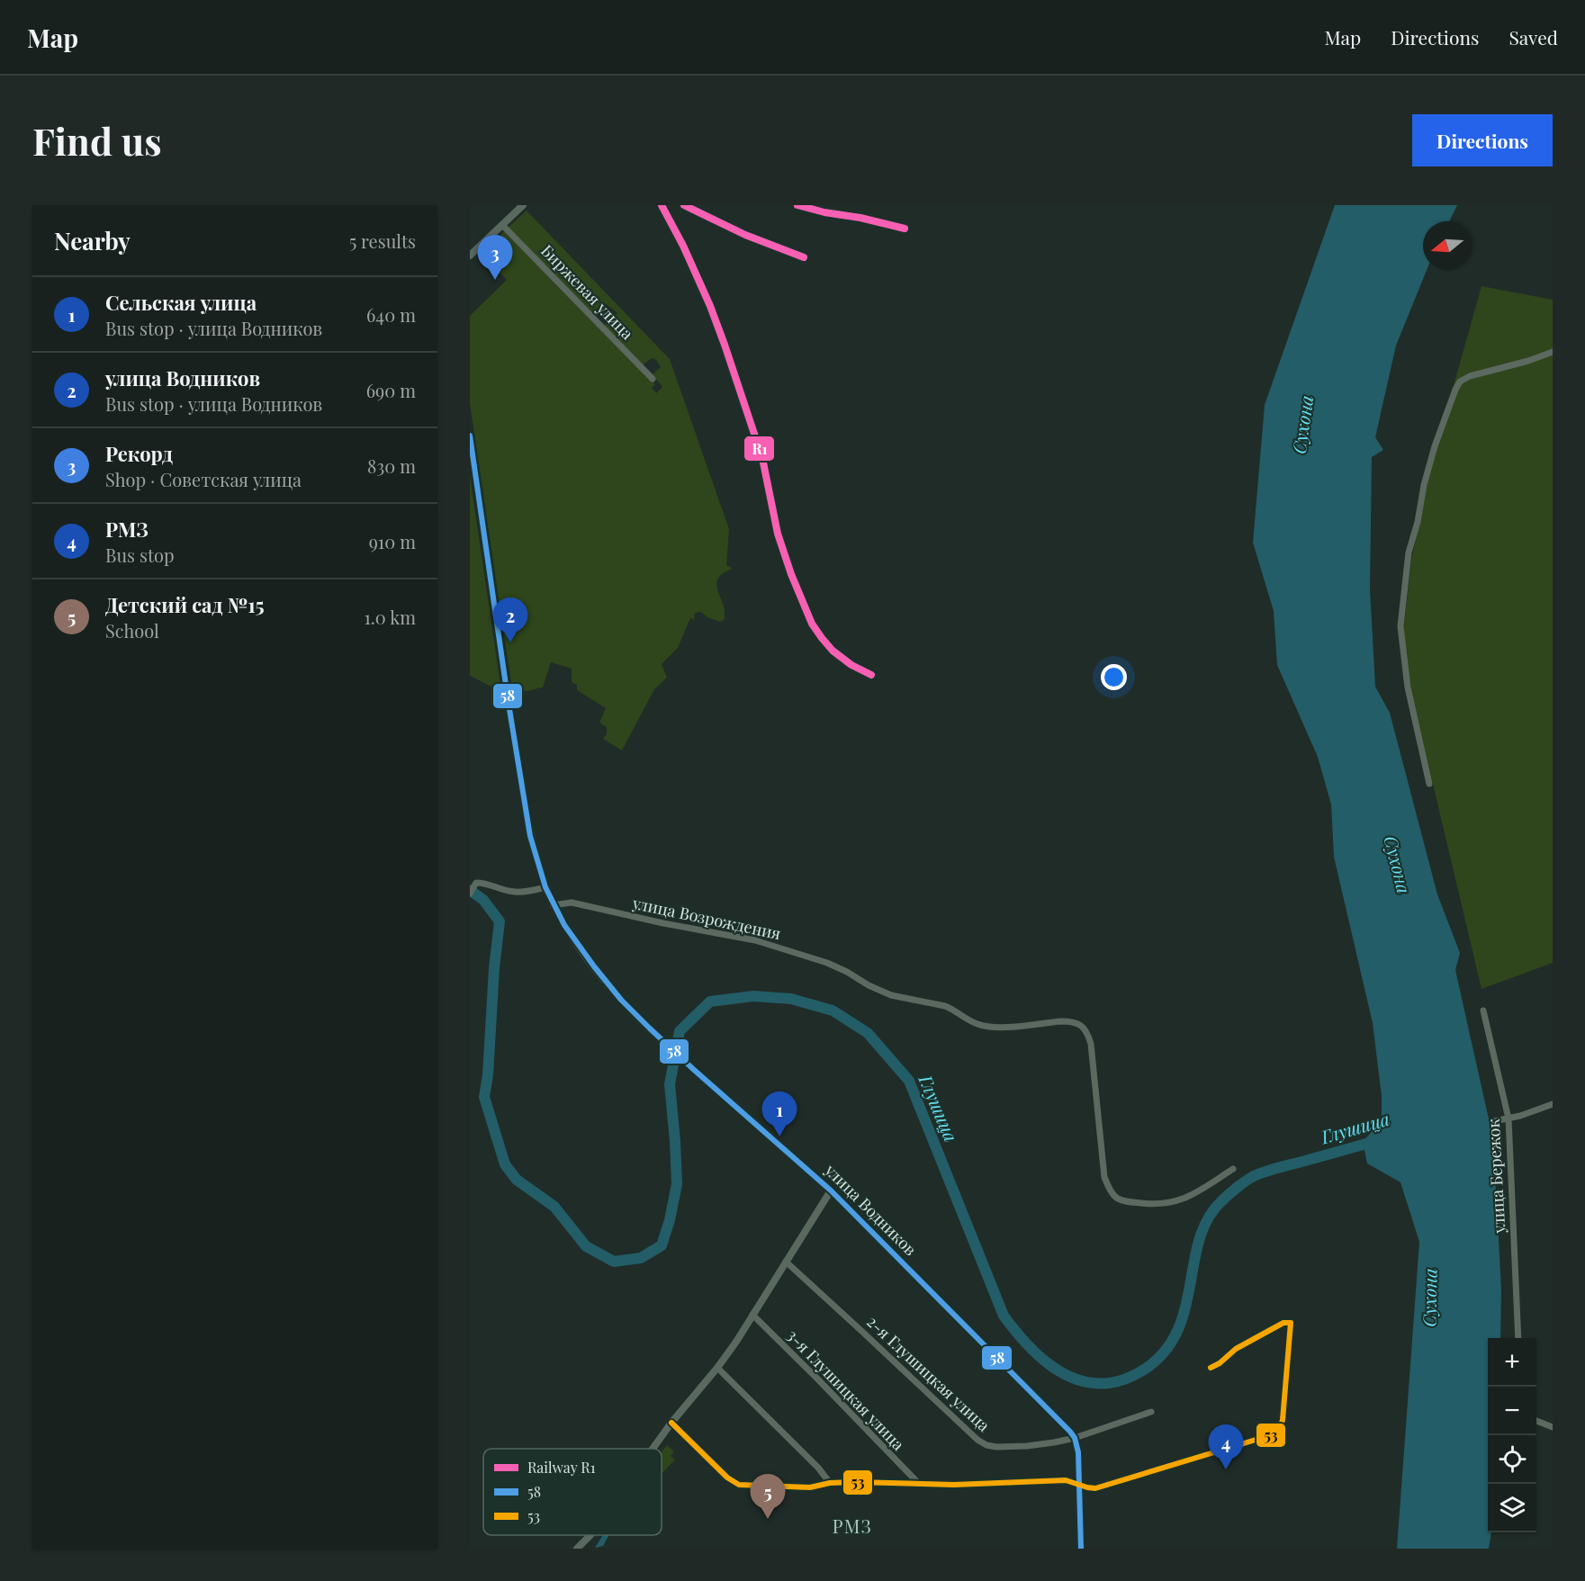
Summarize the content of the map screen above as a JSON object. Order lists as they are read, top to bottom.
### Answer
{
  "streets": {
    "main road": ["улица Водников"],
    "street": [
      "Биржевая улица",
      "улица Возрождения",
      "улица Бережок",
      "2-я Глушицкая улица",
      "3-я Глушицкая улица"
    ]
  },
  "crossings": [
    ["улица Возрождения", "улица Водников"],
    ["улица Водников", "2-я Глушицкая улица"]
  ],
  "districts": ["РМЗ"],
  "water": ["Сухона", "Глушица"],
  "lines": ["rail line R1", "transit line 58", "transit line 53"],
  "legend": ["Railway R1", "58", "53"],
  "north": "left",
  "page": {
    "header": "Map",
    "nav": ["Map", "Directions", "Saved"],
    "buttons": "Directions",
    "title": "Find us",
    "heading": ["Nearby", "5 results"],
    "pins": [
      "3",
      "2",
      "1",
      "4",
      "5"
    ],
    "list": [
      {
        "mark": "1",
        "name": "Сельская улица",
        "note": "Bus stop · улица Водников",
        "value": "640 m"
      },
      {
        "mark": "2",
        "name": "улица Водников",
        "note": "Bus stop · улица Водников",
        "value": "690 m"
      },
      {
        "mark": "3",
        "name": "Рекорд",
        "note": "Shop · Советская улица",
        "value": "830 m"
      },
      {
        "mark": "4",
        "name": "РМЗ",
        "note": "Bus stop",
        "value": "910 m"
      },
      {
        "mark": "5",
        "name": "Детский сад №15",
        "note": "School",
        "value": "1.0 km"
      }
    ],
    "map_buttons": ["+", "−"]
  }
}
